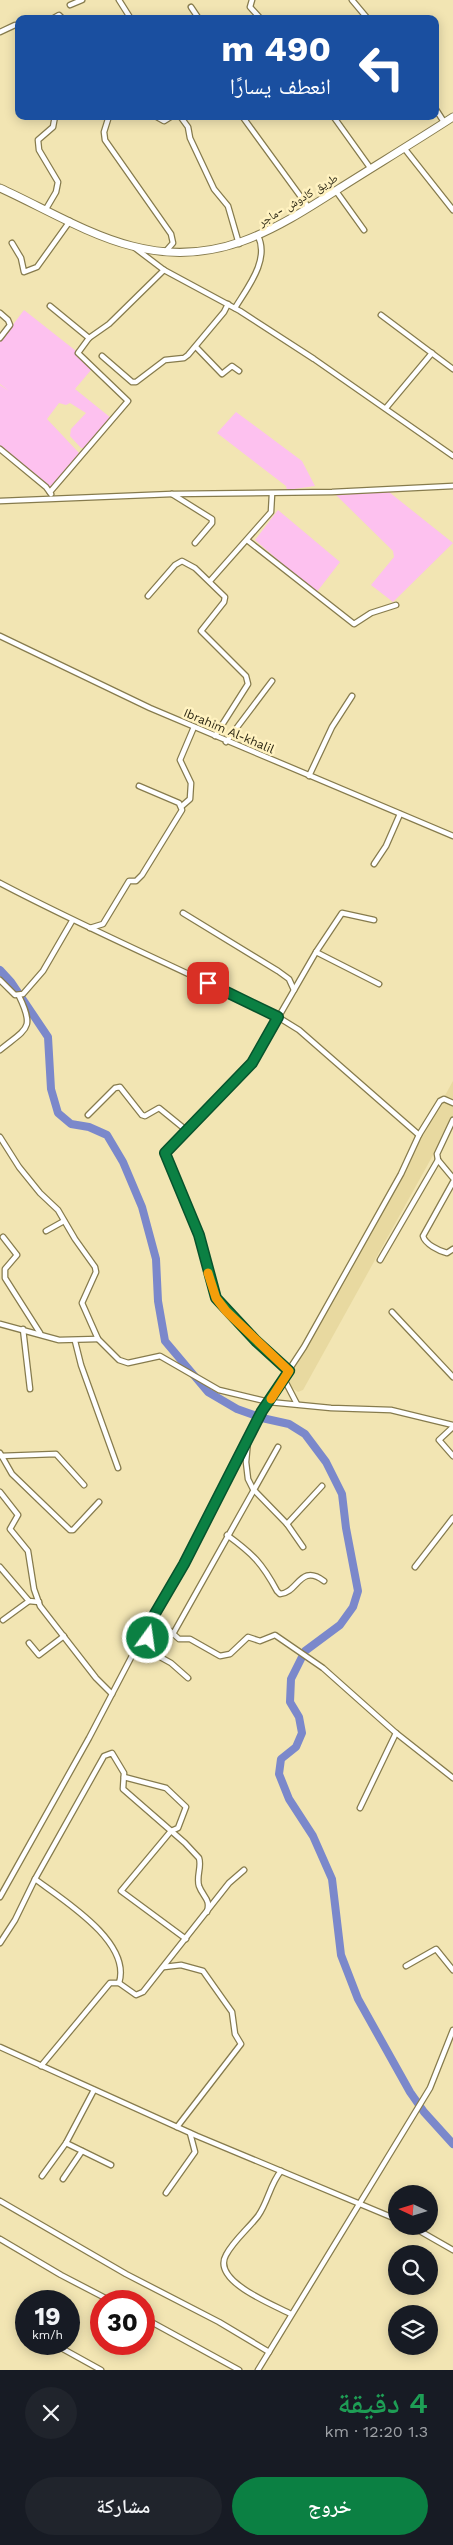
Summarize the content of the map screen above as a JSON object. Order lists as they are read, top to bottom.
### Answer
{
  "streets": {
    "highway": ["طريق كادوش -ماجر"],
    "street": ["Ibrahim Al-khalil"]
  },
  "north": "left",
  "page": {
    "turn": ["490 m", "انعطف يسارًا"],
    "speed": "19 km/h",
    "limit": "30",
    "heading": ["4 دقيقة", "1.3 km · 12:20"],
    "buttons": ["خروج", "مشاركة"]
  }
}
